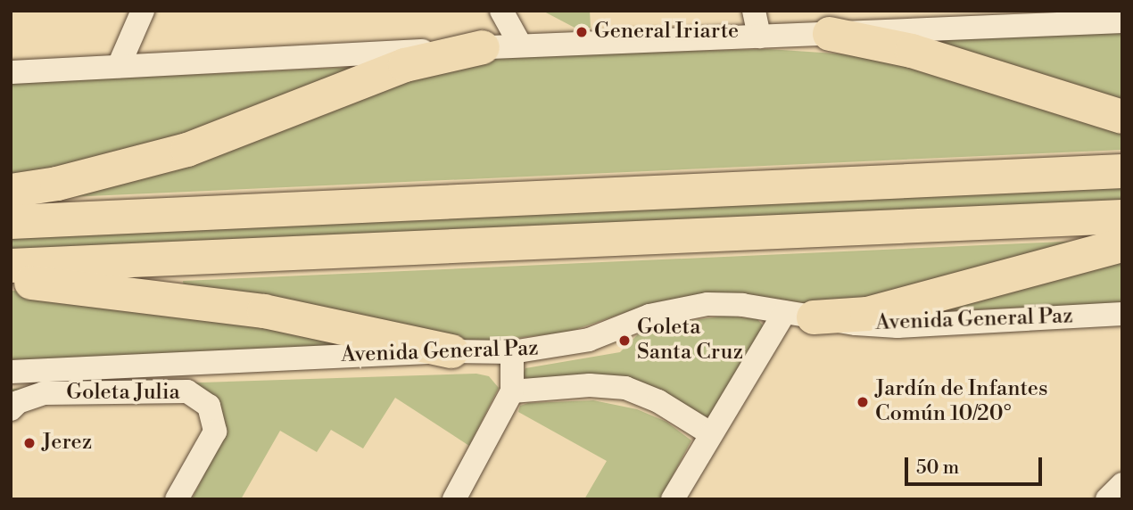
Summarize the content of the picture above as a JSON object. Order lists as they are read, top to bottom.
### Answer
{
  "streets": {
    "street": ["Avenida General Paz", "Goleta Julia"]
  },
  "places": [
    "General Iriarte",
    "Goleta Santa Cruz",
    "Jardín de Infantes Común 10/20°",
    "Jerez"
  ],
  "scale_bar": "50 m"
}
